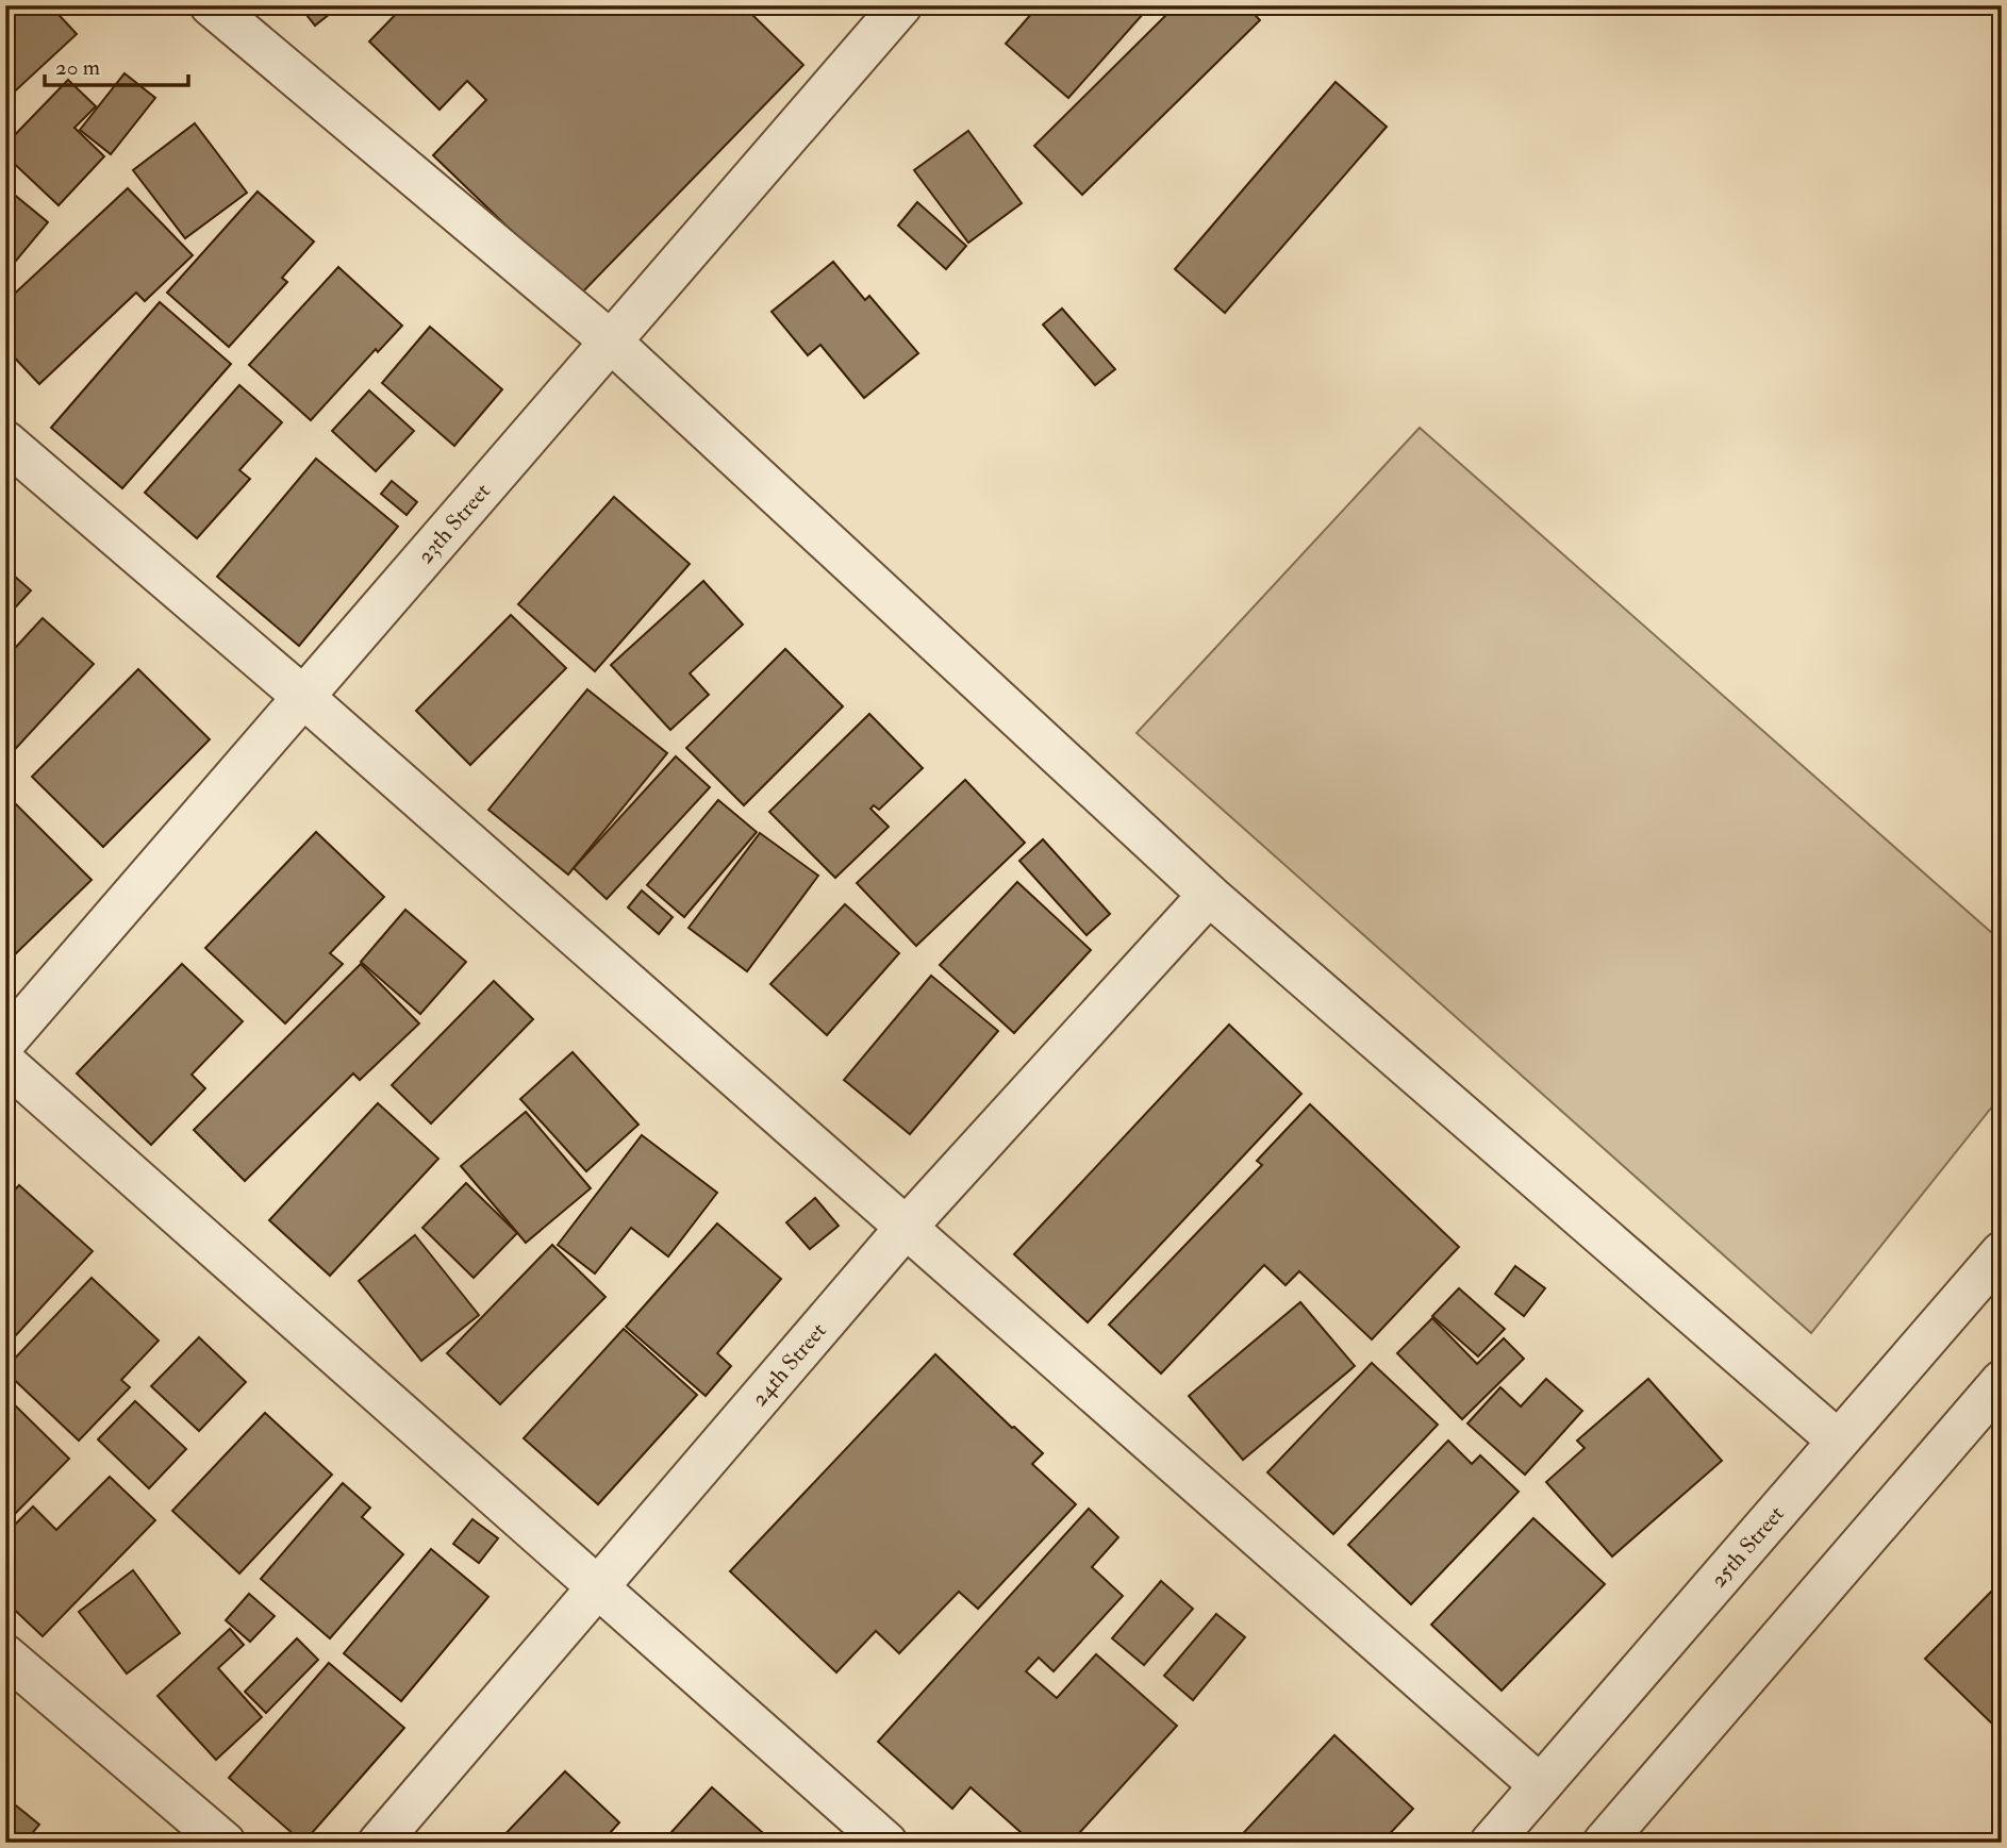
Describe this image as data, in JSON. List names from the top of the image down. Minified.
{"streets":{"street":["23th Street","24th Street","25th Street"]},"scale_bar":"20 m"}
